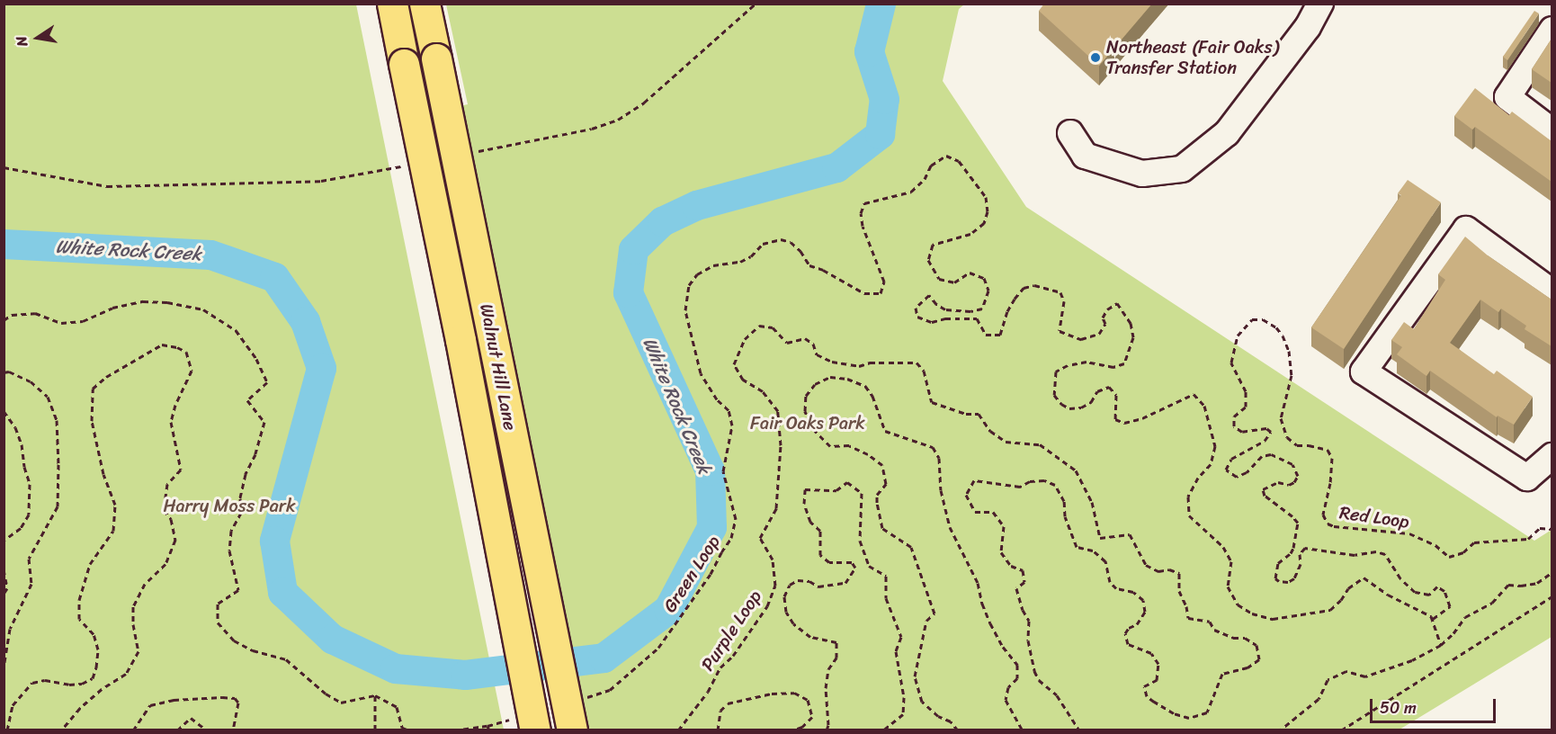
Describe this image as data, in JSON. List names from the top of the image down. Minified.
{"streets":{"main road":["Walnut Hill Lane"],"path":["Red Loop","Green Loop","Purple Loop"]},"crossings":[["Walnut Hill Lane","Green Loop"],["Red Loop","Green Loop"]],"water":["White Rock Creek"],"parks":["Fair Oaks Park","Harry Moss Park"],"places":["Northeast (Fair Oaks) Transfer Station"],"scale_bar":"50 m","north":"left"}
